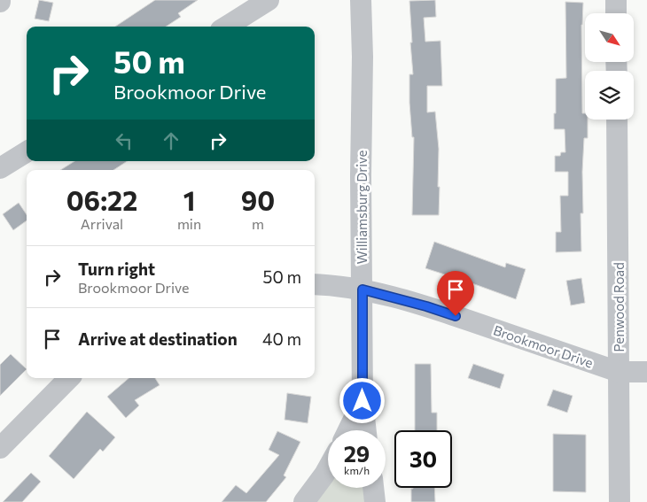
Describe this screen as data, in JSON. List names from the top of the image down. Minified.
{"streets":{"street":["Williamsburg Drive","Penwood Road","Brookmoor Drive"]},"crossings":[["Williamsburg Drive","Brookmoor Drive"],["Penwood Road","Brookmoor Drive"]],"north":"bottom right","page":{"turn":["50 m","Brookmoor Drive"],"eta":["06:22","Arrival","1","min","90","m"],"list":[{"name":"Turn right","note":"Brookmoor Drive","value":"50 m"},{"name":"Arrive at destination","value":"40 m"}],"speed":"29 km/h","limit":"30"}}
